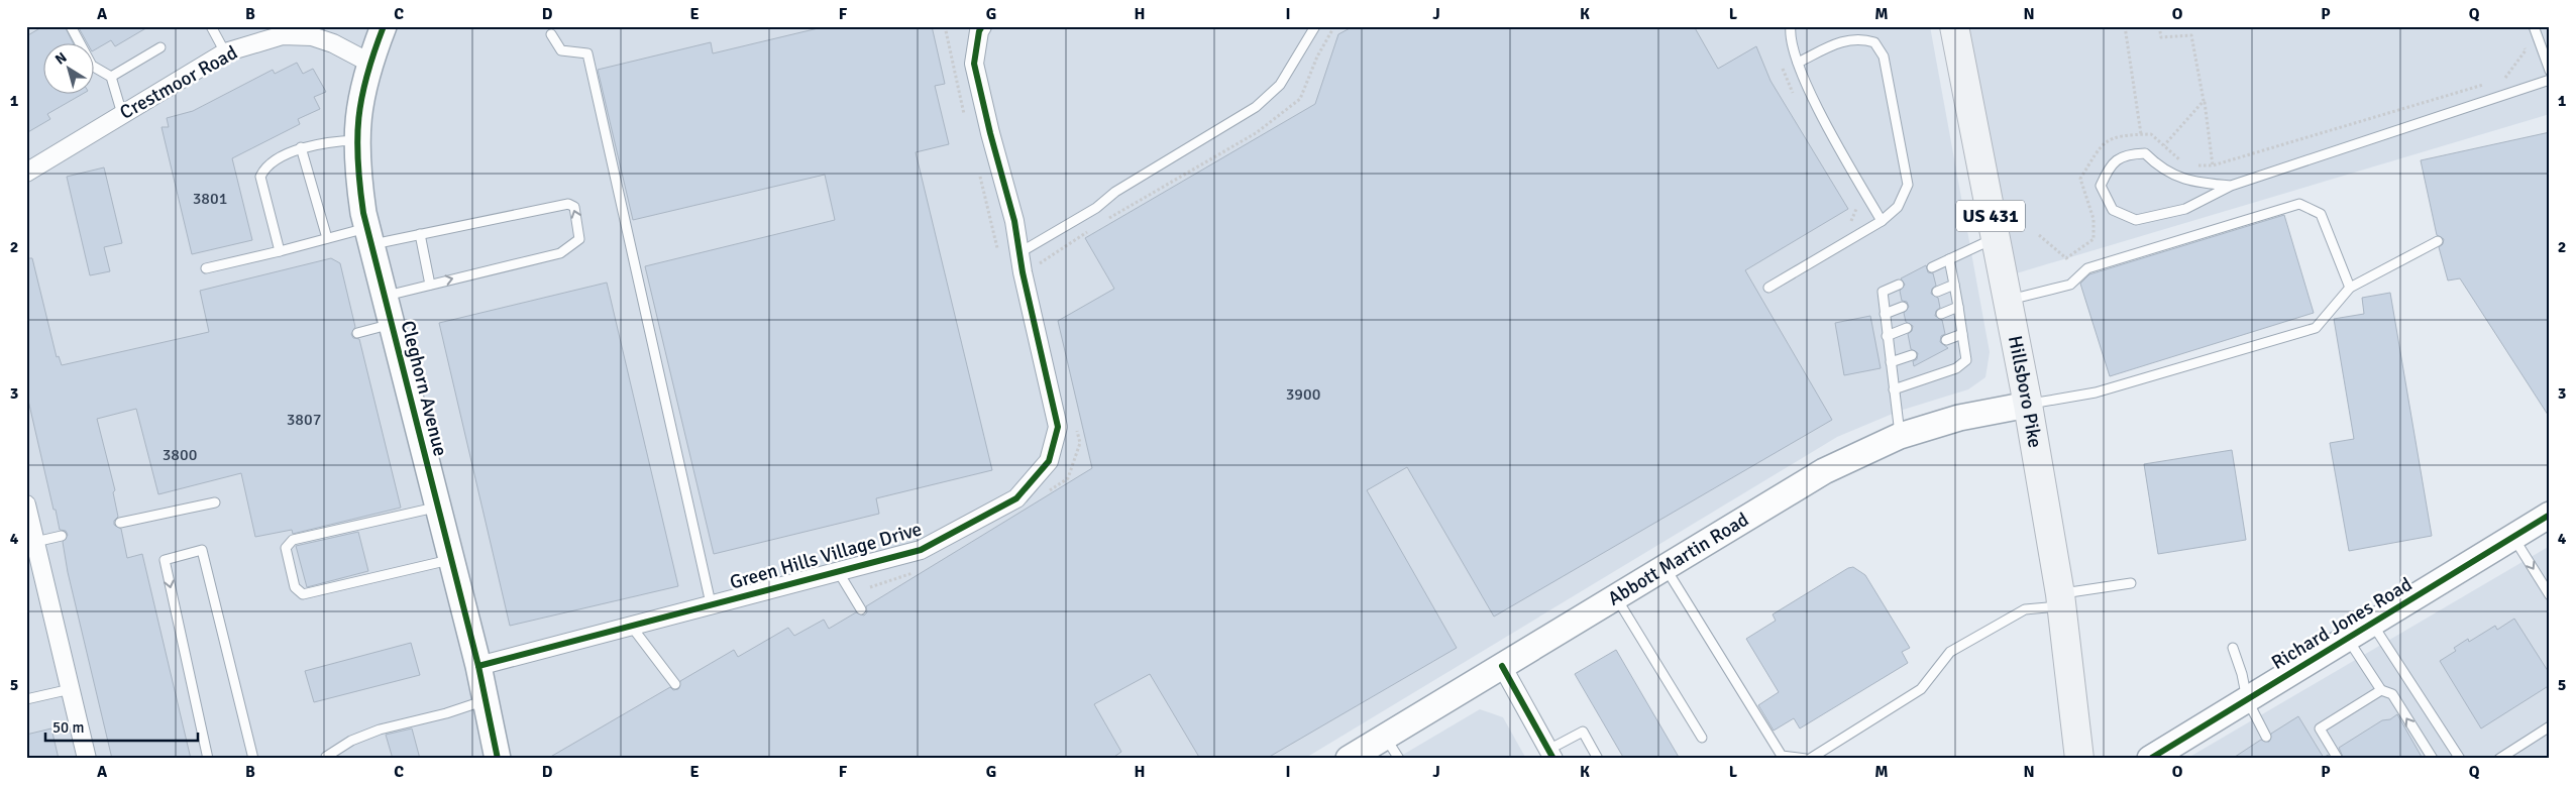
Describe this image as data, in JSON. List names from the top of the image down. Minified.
{"streets":{"main road":["US 431","Hillsboro Pike"],"street":["Crestmoor Road","Cleghorn Avenue","Green Hills Village Drive","Abbott Martin Road","Richard Jones Road"]},"crossings":[["Crestmoor Road","Cleghorn Avenue"],["Cleghorn Avenue","Green Hills Village Drive"],["Hillsboro Pike","Abbott Martin Road"]],"house_numbers":["3801","3900","3807","3800"],"scale_bar":"50 m","north":"top left","grid":{"columns":["A","B","C","D","E","F","G","H","I","J","K","L","M","N","O","P","Q"],"rows":["1","2","3","4","5"]}}
